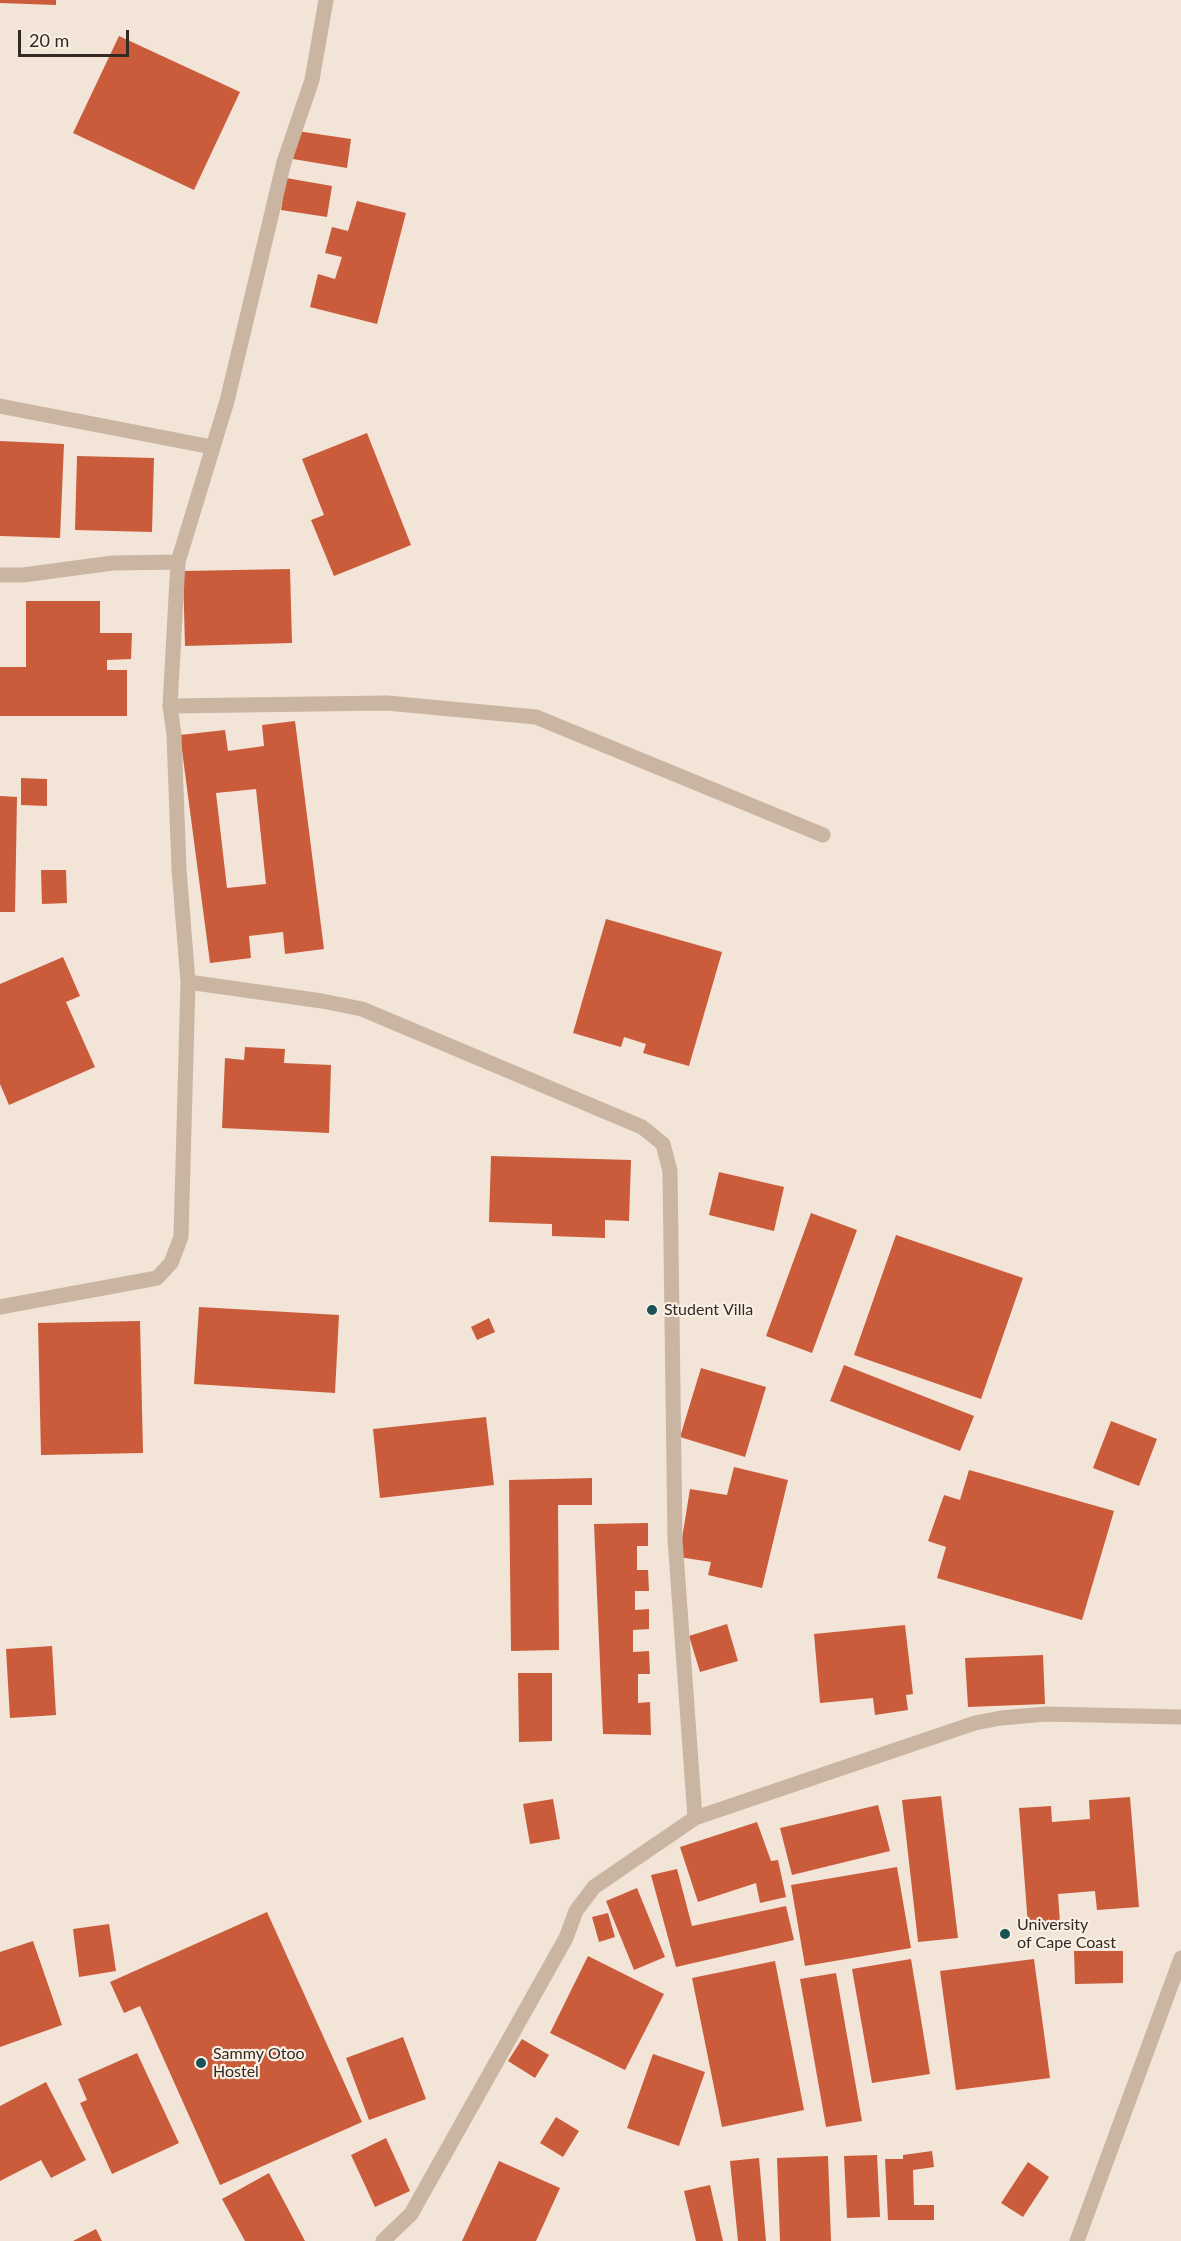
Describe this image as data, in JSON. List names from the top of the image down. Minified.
{"places":["Student Villa","University of Cape Coast","Sammy Otoo Hostel"],"scale_bar":"20 m"}
